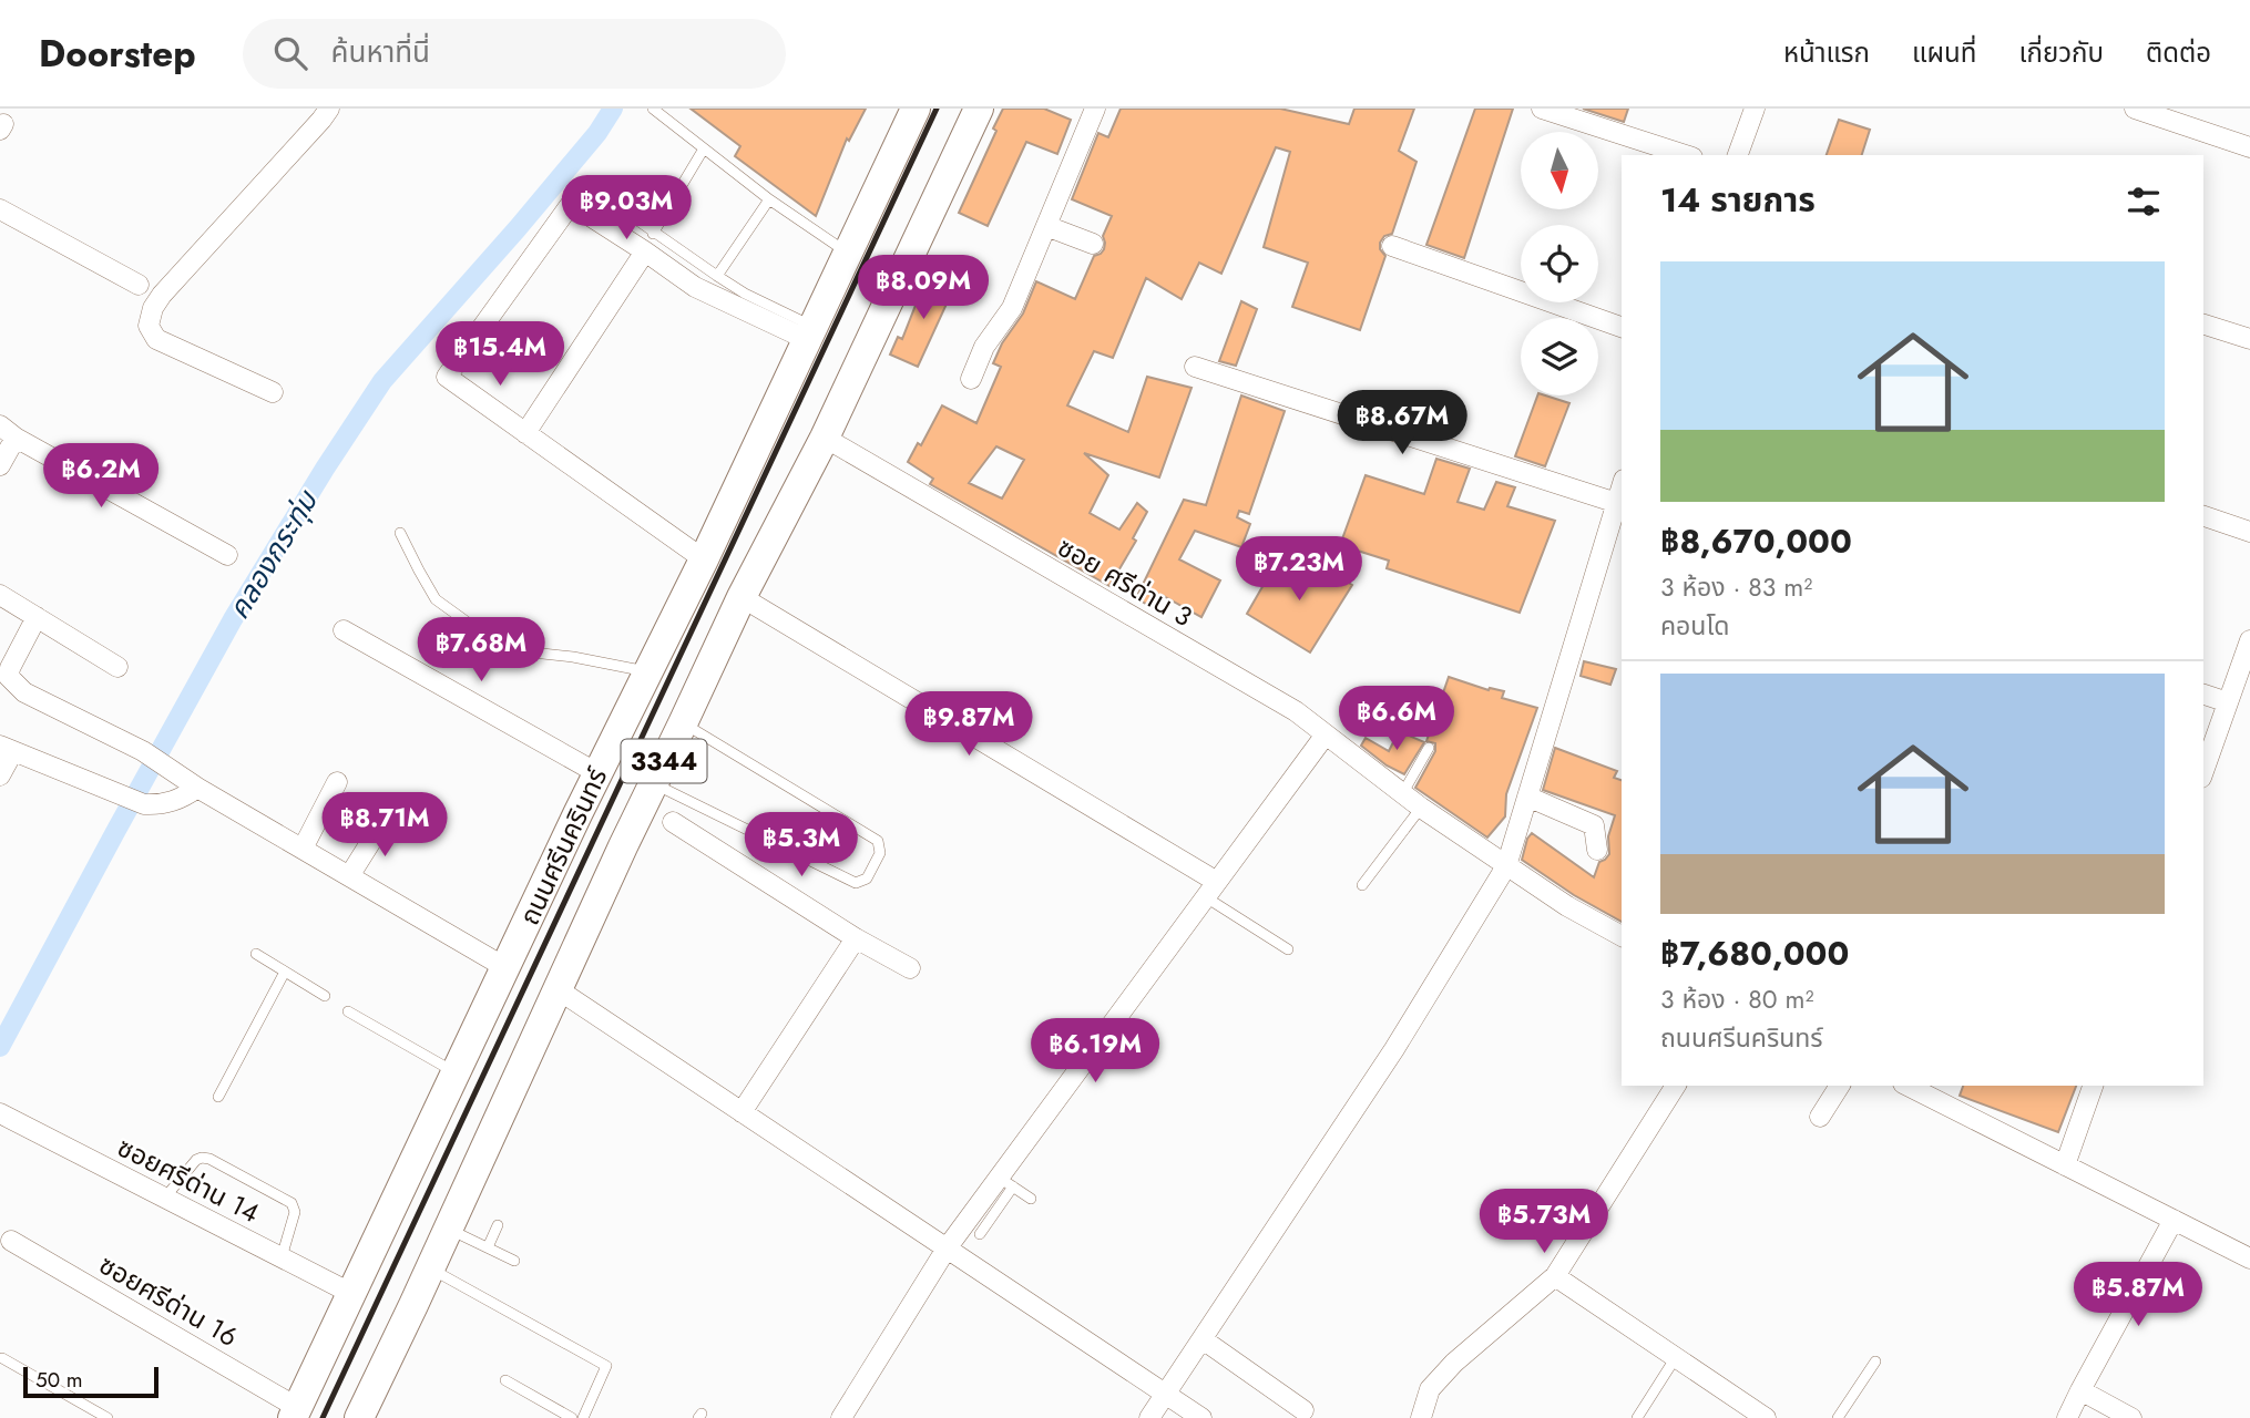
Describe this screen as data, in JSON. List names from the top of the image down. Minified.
{"streets":{"main road":["3344","ถนนศรีนครินทร์"],"street":["ซอย ศรีด่าน 3","ซอยศรีด่าน 14","ซอยศรีด่าน 16"]},"crossings":[["ซอย ศรีด่าน 3","ถนนศรีนครินทร์"],["ถนนศรีนครินทร์","ซอยศรีด่าน 14"],["ถนนศรีนครินทร์","ซอยศรีด่าน 16"]],"water":["คลองกระทุ่ม"],"scale_bar":"50 m","north":"bottom","page":{"header":"Doorstep","search":"ค้นหาที่นี่","nav":["หน้าแรก","แผนที่","เกี่ยวกับ","ติดต่อ"],"heading":"14 รายการ","price":["฿9.03M","฿8.09M","฿15.4M","฿8.67M","฿6.2M","฿7.23M","฿7.68M","฿6.6M","฿9.87M","฿8.71M","฿5.3M","฿6.19M","฿5.73M","฿5.87M"],"list":[{"name":"฿8,670,000","note":"3 ห้อง · 83 m² · คอนโด"},{"name":"฿7,680,000","note":"3 ห้อง · 80 m² · ถนนศรีนครินทร์"}],"scale":"50 m"}}
